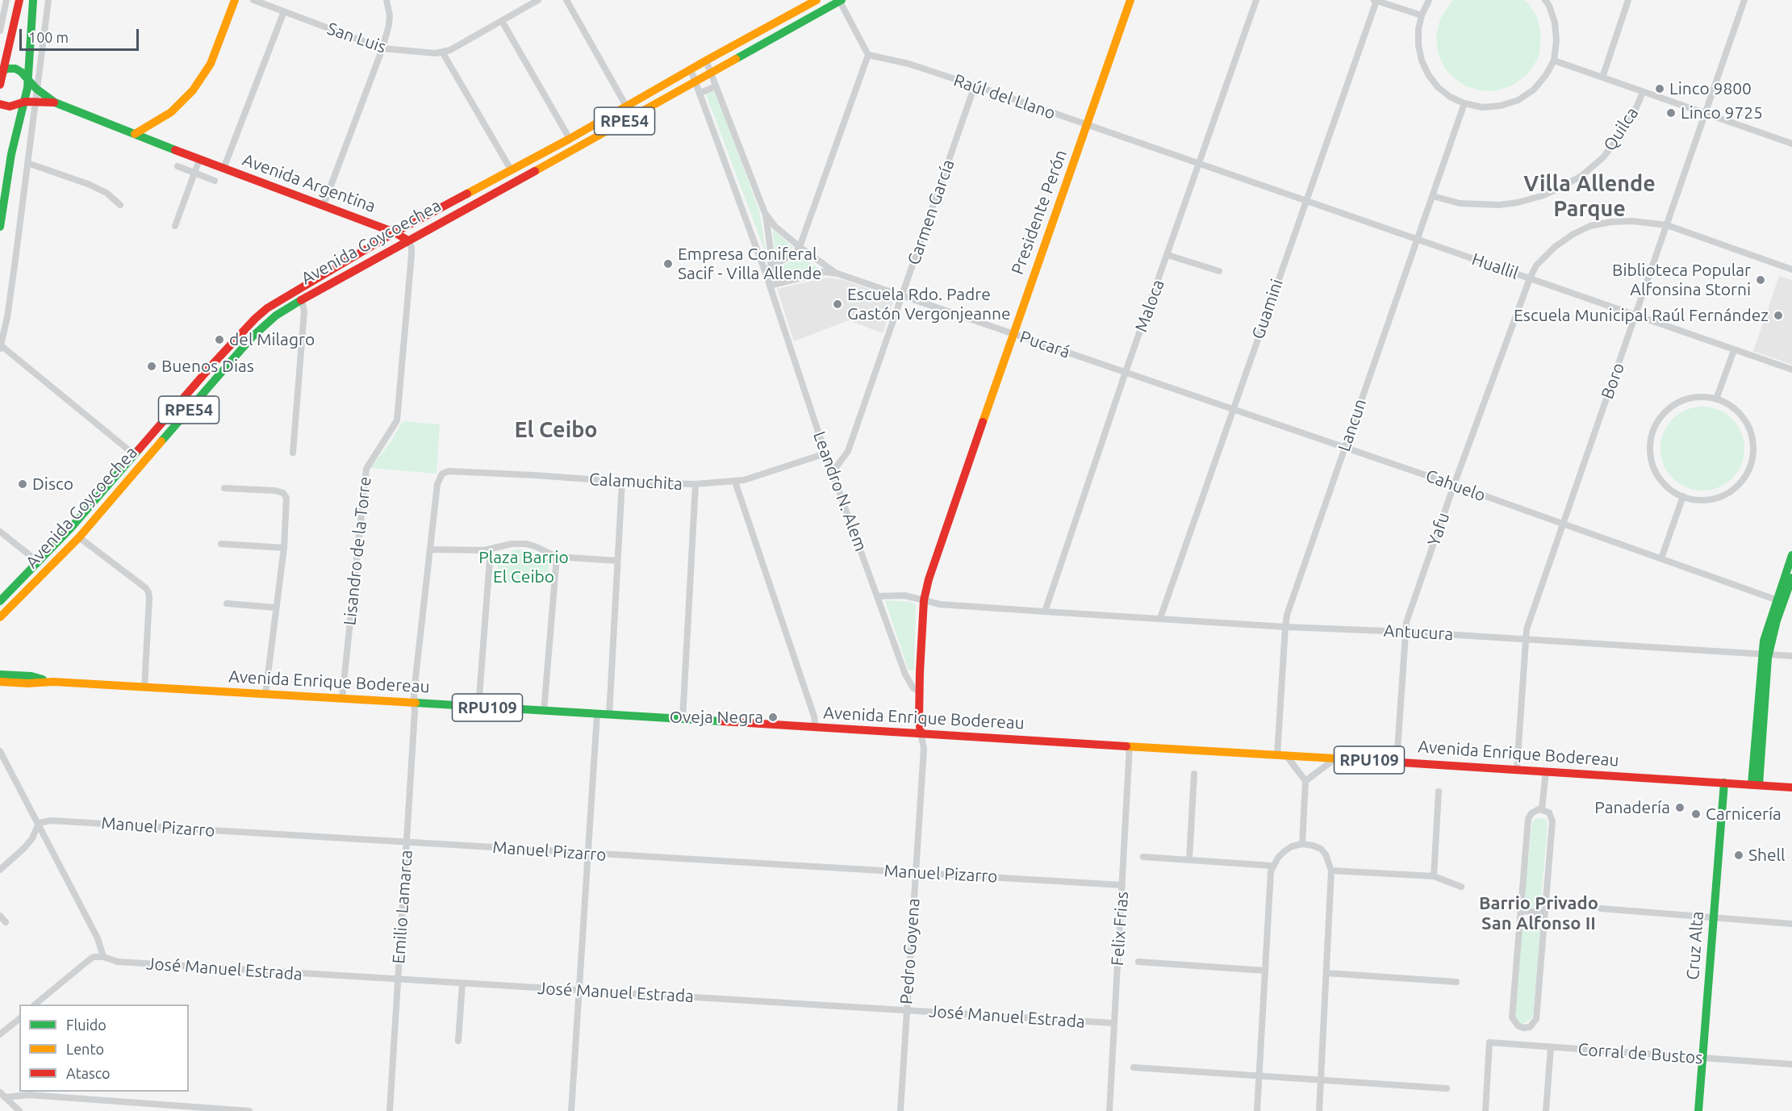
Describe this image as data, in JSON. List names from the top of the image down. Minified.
{"streets":{"main road":["RPE54","Avenida Argentina","Presidente Perón","Avenida Goycoechea","Avenida Enrique Bodereau","RPU109","Cruz Alta"],"street":["San Luis","Raúl del Llano","Quilca","Carmen García","Huallil","Maloca","Guamini","Pucará","Boro","Lancun","Calamuchita","Cahuelo","Leandro N. Alem","Yafu","Lisandro de la Torre","Antucura","Manuel Pizarro","Emilio Lamarca","Felix Frias","Pedro Goyena","José Manuel Estrada","Corral de Bustos"]},"crossings":[["Raúl del Llano","Carmen García"],["Raúl del Llano","Presidente Perón"],["Raúl del Llano","Huallil"],["Raúl del Llano","Maloca"],["Quilca","Lancun"],["Avenida Argentina","Avenida Goycoechea"],["Avenida Argentina","Lisandro de la Torre"],["Carmen García","Pucará"],["Carmen García","Leandro N. Alem"],["Presidente Perón","Pucará"],["Presidente Perón","Leandro N. Alem"],["Presidente Perón","Antucura"],["Presidente Perón","Avenida Enrique Bodereau"],["Presidente Perón","Pedro Goyena"],["Avenida Goycoechea","Leandro N. Alem"],["Avenida Goycoechea","Lisandro de la Torre"],["Huallil","Maloca"],["Huallil","Guamini"],["Huallil","Boro"],["Huallil","Lancun"],["Huallil","Yafu"],["Maloca","Pucará"],["Maloca","Cahuelo"],["Maloca","Antucura"],["Guamini","Cahuelo"],["Guamini","Antucura"],["Pucará","Cahuelo"],["Pucará","Leandro N. Alem"],["Boro","Cahuelo"],["Boro","Yafu"],["Boro","Antucura"],["Boro","Avenida Enrique Bodereau"],["Lancun","Cahuelo"],["Lancun","Antucura"],["Lancun","Avenida Enrique Bodereau"],["Calamuchita","Leandro N. Alem"],["Calamuchita","Emilio Lamarca"],["Cahuelo","Yafu"],["Leandro N. Alem","Antucura"],["Yafu","Antucura"],["Yafu","Avenida Enrique Bodereau"],["Lisandro de la Torre","Avenida Enrique Bodereau"],["Avenida Enrique Bodereau","Emilio Lamarca"],["Avenida Enrique Bodereau","Felix Frias"],["Avenida Enrique Bodereau","Cruz Alta"],["Avenida Enrique Bodereau","Pedro Goyena"],["Manuel Pizarro","Emilio Lamarca"],["Manuel Pizarro","Felix Frias"],["Manuel Pizarro","Pedro Goyena"],["Emilio Lamarca","José Manuel Estrada"],["Felix Frias","José Manuel Estrada"],["Cruz Alta","Corral de Bustos"],["Pedro Goyena","José Manuel Estrada"]],"districts":["Villa Allende Parque","El Ceibo","Barrio Privado San Alfonso II"],"parks":["Plaza Barrio El Ceibo"],"places":["Linco 9800","Linco 9725","Empresa Coniferal Sacif - Villa Allende","Biblioteca Popular Alfonsina Storni","Escuela Rdo. Padre Gastón Vergonjeanne","Escuela Municipal Raúl Fernández","del Milagro","Buenos Dias","Disco","Oveja Negra","Panadería","Carnicería","Shell"],"legend":["Fluido","Lento","Atasco"],"scale_bar":"100 m"}
